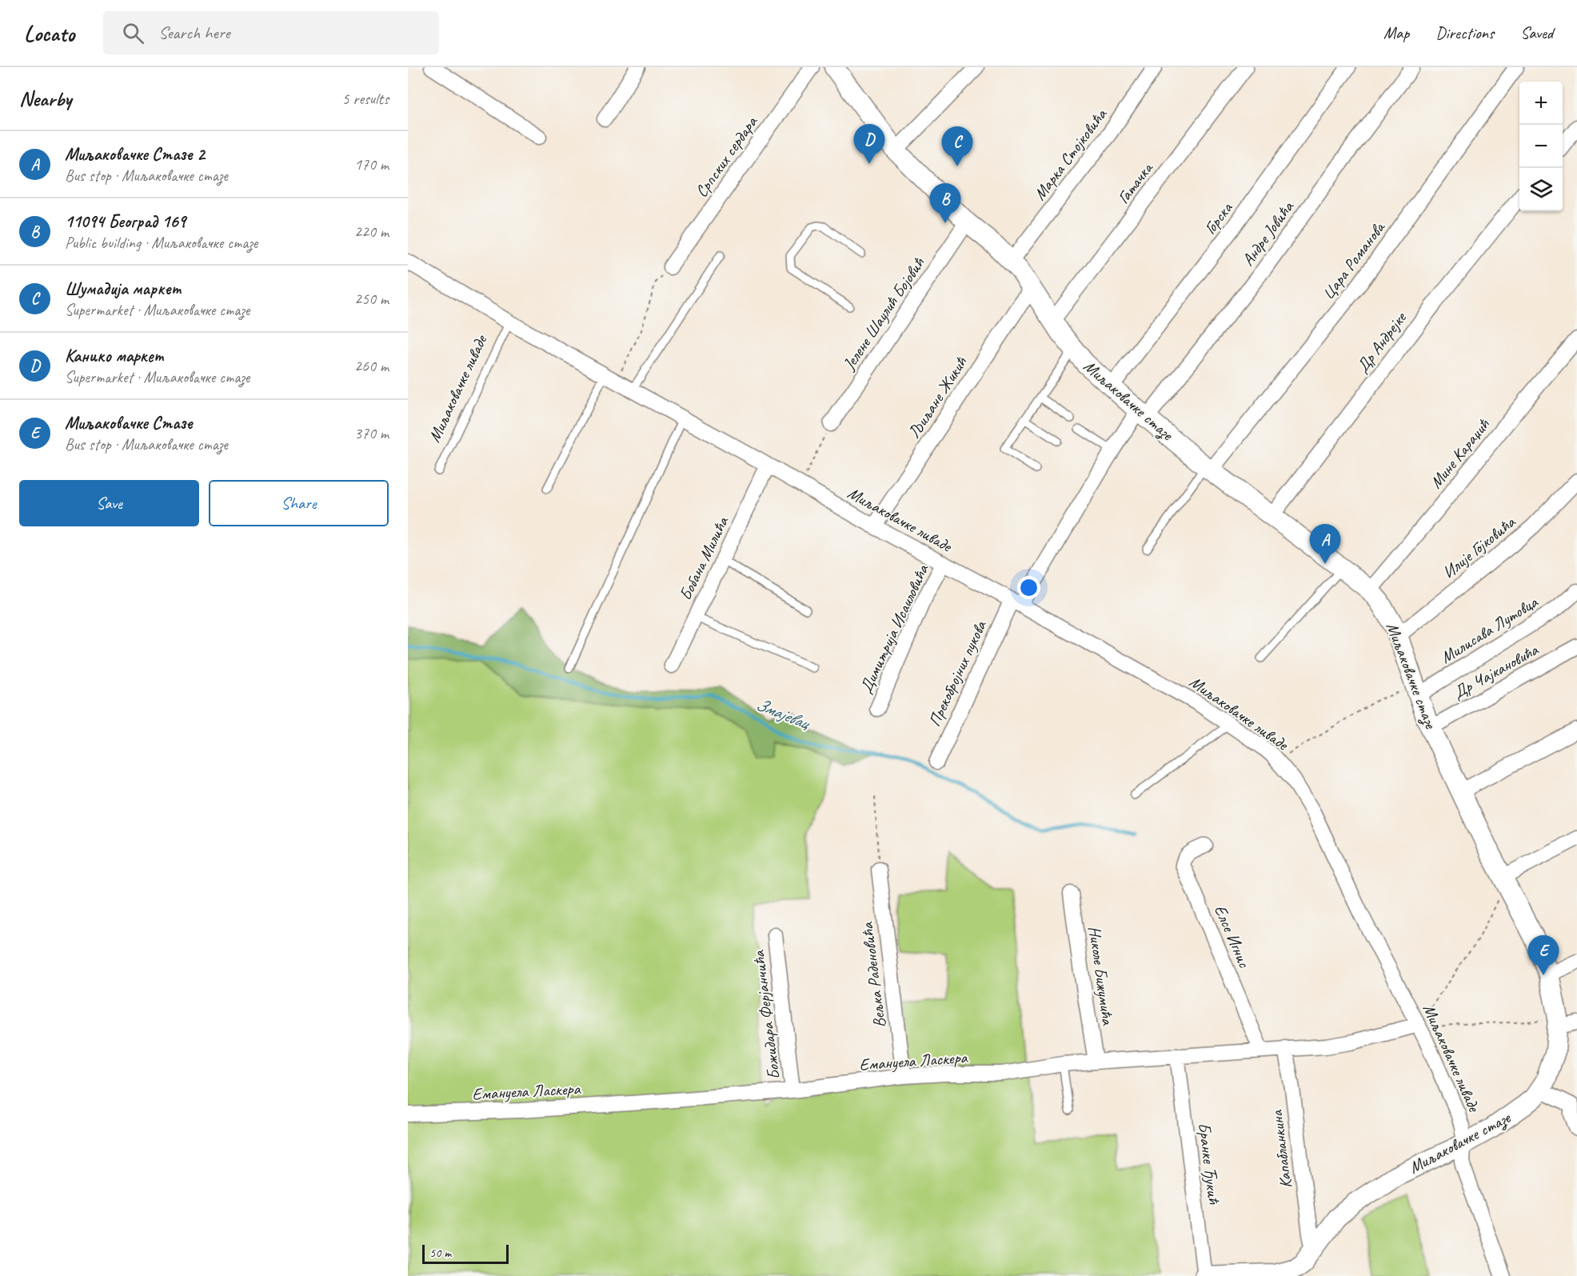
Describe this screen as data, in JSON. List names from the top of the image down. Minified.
{"streets":{"street":["Марка Стојковића","Српских сердара","Гатачка","Горска","Андре Јовића","Цара Романова","Јелене Шаулић Бојовић","Др Андрејке","Миљаковачке ливаде","Љиљане Жикић","Миљаковачке стазе","Мине Караџић","Илије Гојковића","Бобана Милића","Димитрија Исаиловића","Милисава Лутовца","Др Чајкановића","Прекобројних пукова","Елсе Игнис","Вељка Раденовића","Николе Бижумића","Божидара Ферјанчића","Емануела Ласкера","Капабланкина","Бранке Ђукић"]},"crossings":[["Марка Стојковића","Миљаковачке стазе"],["Гатачка","Миљаковачке стазе"],["Горска","Миљаковачке стазе"],["Андре Јовића","Миљаковачке стазе"],["Андре Јовића","Прекобројних пукова"],["Цара Романова","Миљаковачке стазе"],["Јелене Шаулић Бојовић","Миљаковачке стазе"],["Др Андрејке","Миљаковачке стазе"],["Миљаковачке ливаде","Љиљане Жикић"],["Миљаковачке ливаде","Миљаковачке стазе"],["Миљаковачке ливаде","Бобана Милића"],["Миљаковачке ливаде","Димитрија Исаиловића"],["Миљаковачке ливаде","Прекобројних пукова"],["Миљаковачке ливаде","Емануела Ласкера"],["Љиљане Жикић","Миљаковачке стазе"],["Миљаковачке стазе","Мине Караџић"],["Миљаковачке стазе","Илије Гојковића"],["Миљаковачке стазе","Милисава Лутовца"],["Миљаковачке стазе","Др Чајкановића"],["Миљаковачке стазе","Капабланкина"],["Миљаковачке стазе","Бранке Ђукић"],["Елсе Игнис","Емануела Ласкера"],["Вељка Раденовића","Емануела Ласкера"],["Николе Бижумића","Емануела Ласкера"],["Божидара Ферјанчића","Емануела Ласкера"],["Емануела Ласкера","Капабланкина"],["Емануела Ласкера","Бранке Ђукић"]],"water":["Змајевац"],"scale_bar":"50 m","page":{"header":"Locato","search":"Search here","nav":["Map","Directions","Saved"],"heading":["Nearby","5 results"],"map_buttons":["+","−"],"pins":["D","C","B","A","E"],"list":[{"mark":"A","name":"Миљаковачке Стазе 2","note":"Bus stop · Миљаковачке стазе","value":"170 m"},{"mark":"B","name":"11094 Београд 169","note":"Public building · Миљаковачке стазе","value":"220 m"},{"mark":"C","name":"Шумадија маркет","note":"Supermarket · Миљаковачке стазе","value":"250 m"},{"mark":"D","name":"Канико маркет","note":"Supermarket · Миљаковачке стазе","value":"260 m"},{"mark":"E","name":"Миљаковачке Стазе","note":"Bus stop · Миљаковачке стазе","value":"370 m"}],"buttons":["Save","Share"],"scale":"50 m"}}
